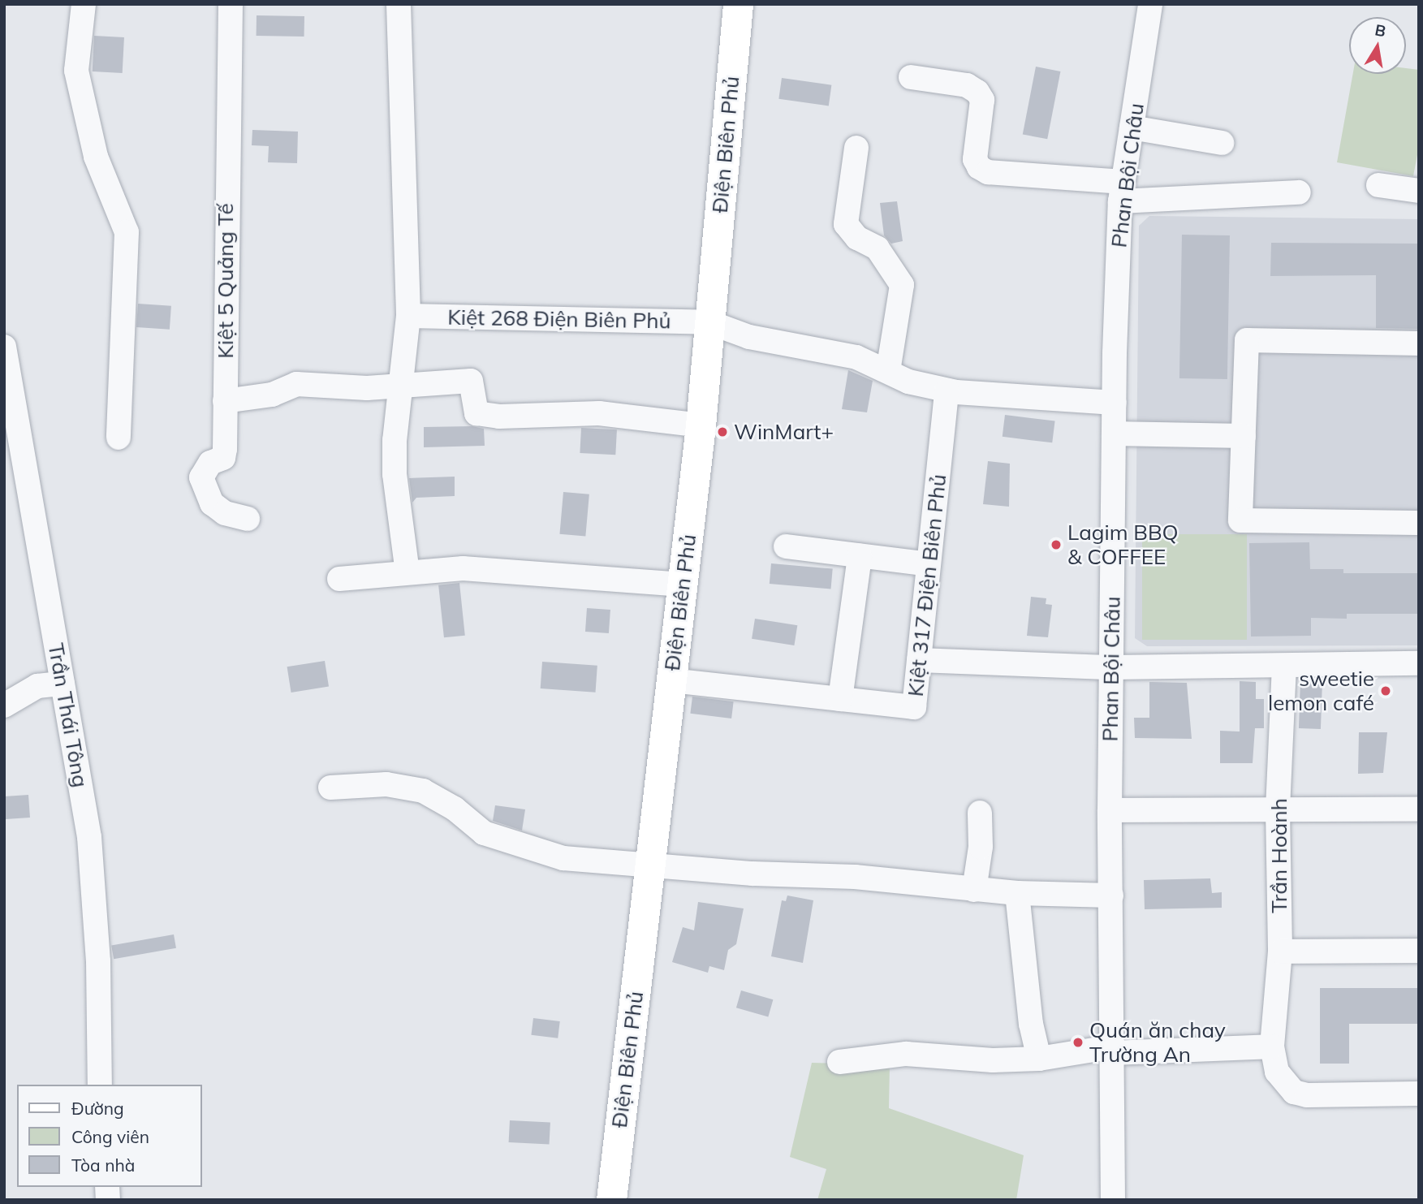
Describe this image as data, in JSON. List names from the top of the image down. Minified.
{"streets":{"main road":["Điện Biên Phủ"],"street":["Phan Bội Châu","Kiệt 5 Quảng Tế","Kiệt 268 Điện Biên Phủ","Kiệt 317 Điện Biên Phủ","Trần Thái Tông","Trần Hoành"]},"crossings":[["Điện Biên Phủ","Kiệt 268 Điện Biên Phủ"],["Điện Biên Phủ","Kiệt 317 Điện Biên Phủ"],["Phan Bội Châu","Kiệt 268 Điện Biên Phủ"],["Kiệt 268 Điện Biên Phủ","Kiệt 317 Điện Biên Phủ"]],"places":["WinMart+","Lagim BBQ & COFFEE","sweetie lemon café","Quán ăn chay Trường An"],"legend":["Đường","Công viên","Tòa nhà"],"north":"top"}
